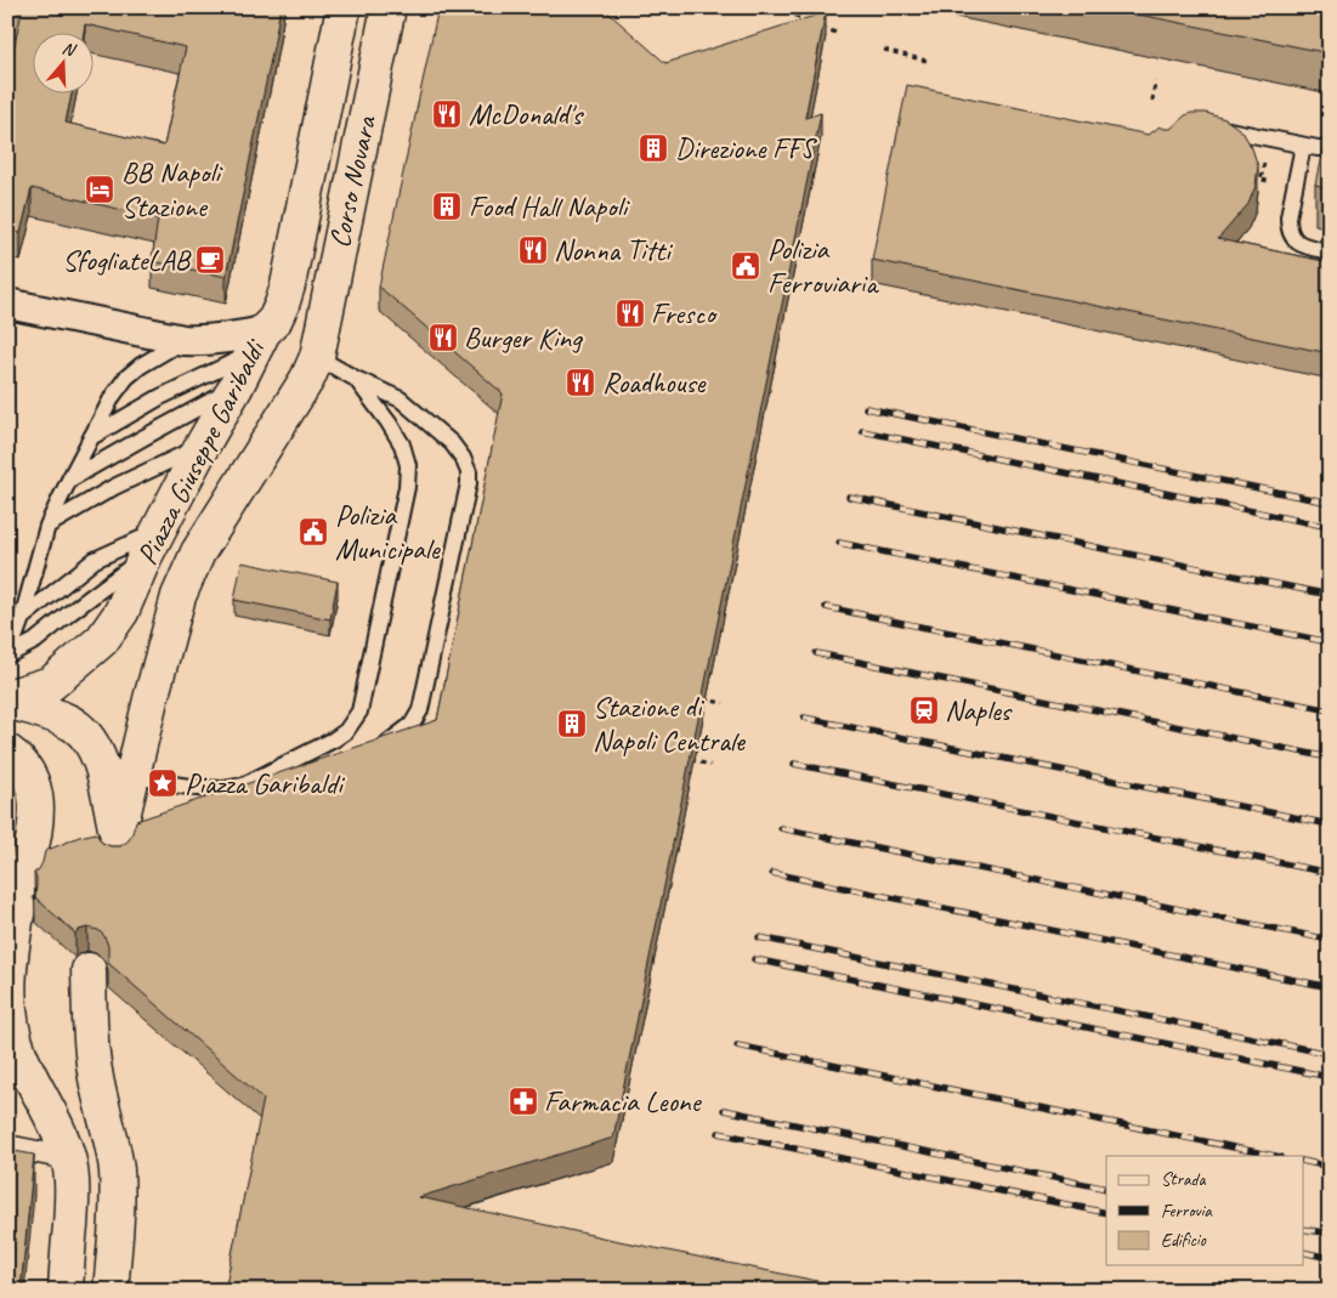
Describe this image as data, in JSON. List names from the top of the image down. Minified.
{"streets":{"main road":["Corso Novara","Piazza Giuseppe Garibaldi"]},"crossings":[["Corso Novara","Piazza Giuseppe Garibaldi"]],"places":{"restaurant":["McDonald's","Nonna Titti","Fresco","Burger King","Roadhouse"],"building":["Direzione FFS","Food Hall Napoli","Stazione di Napoli Centrale"],"hotel":["BB Napoli Stazione"],"cafe":["SfogliateLAB"],"public building":["Polizia Ferroviaria","Polizia Municipale"],"station":["Naples"],"place":["Piazza Garibaldi"],"pharmacy":["Farmacia Leone"]},"legend":["Strada","Ferrovia","Edificio"],"north":"top"}
